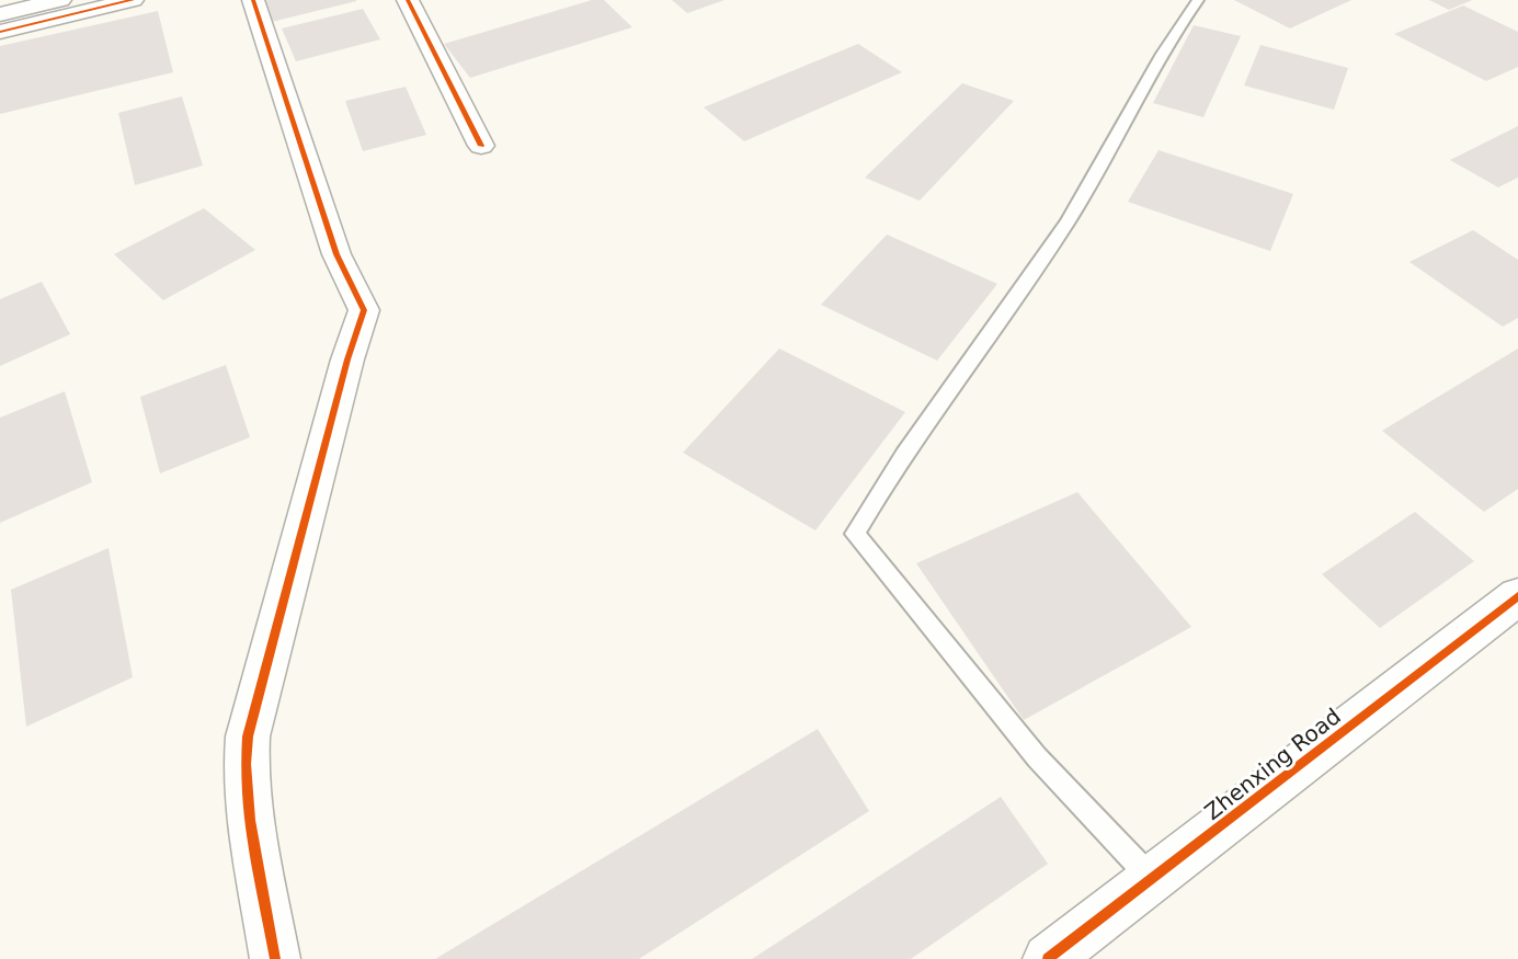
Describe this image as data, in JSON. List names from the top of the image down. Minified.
{"streets":{"street":["Zhenxing Road"]}}
